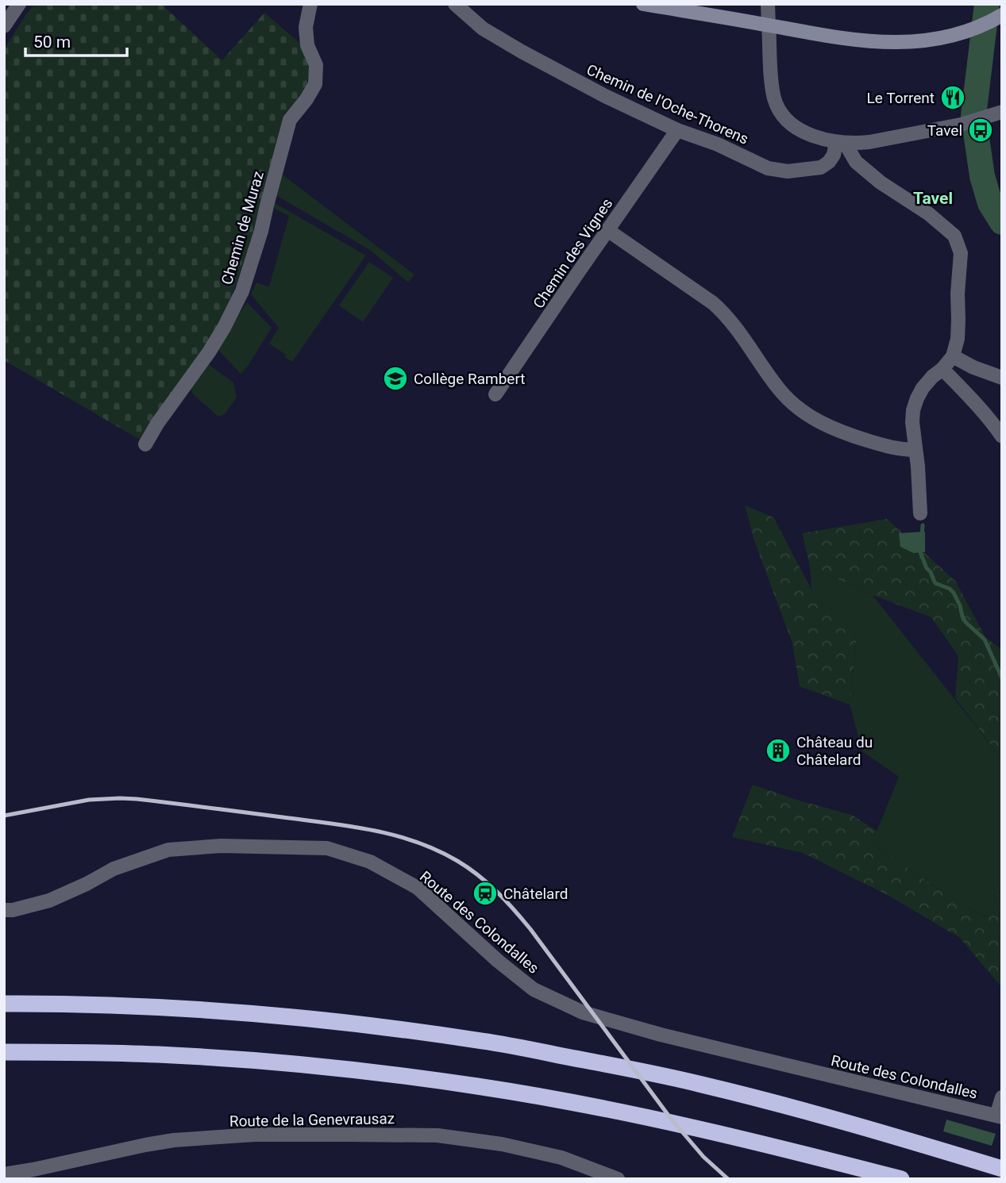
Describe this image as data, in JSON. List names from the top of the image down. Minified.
{"streets":{"street":["Chemin de l'Oche-Thorens","Chemin de Muraz","Chemin des Vignes","Route des Colondalles","Route de la Genevrausaz"]},"crossings":[["Chemin de l'Oche-Thorens","Chemin des Vignes"]],"districts":["Tavel"],"places":{"restaurant":["Le Torrent"],"bus stop":["Tavel"],"school or university":["Collège Rambert"],"building":["Château du Châtelard"],"station":["Châtelard"]},"scale_bar":"50 m"}
